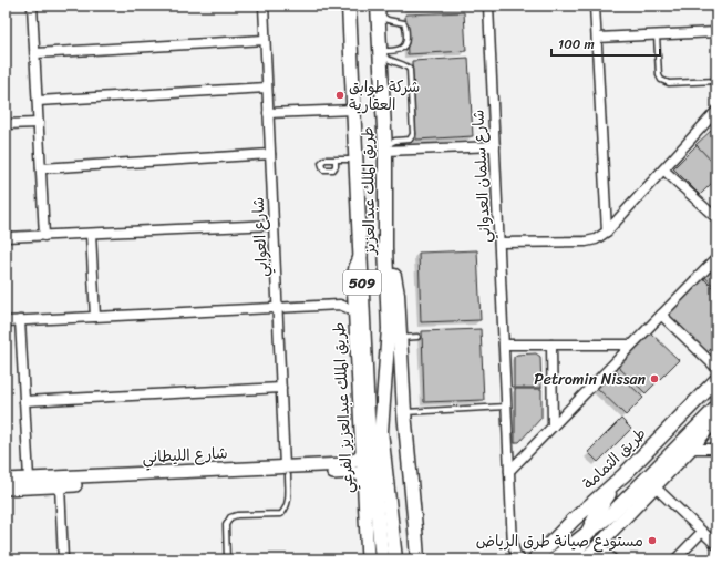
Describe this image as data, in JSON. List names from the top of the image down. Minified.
{"streets":{"main road":["طريق الملك عبدالعزيز","509","طريق الثمامة"],"street":["شارع سلمان العدواني","شارع العوابي","طريق الملك عبدالعزيز الفرعي","شارع الليطاني"]},"crossings":[["طريق الملك عبدالعزيز","طريق الملك عبدالعزيز الفرعي"],["شارع العوابي","شارع الليطاني"],["طريق الملك عبدالعزيز الفرعي","شارع الليطاني"]],"places":["شركة طوابق العقارية","Petromin Nissan","مستودع صيانة طرق الرياض"],"scale_bar":"100 m"}
